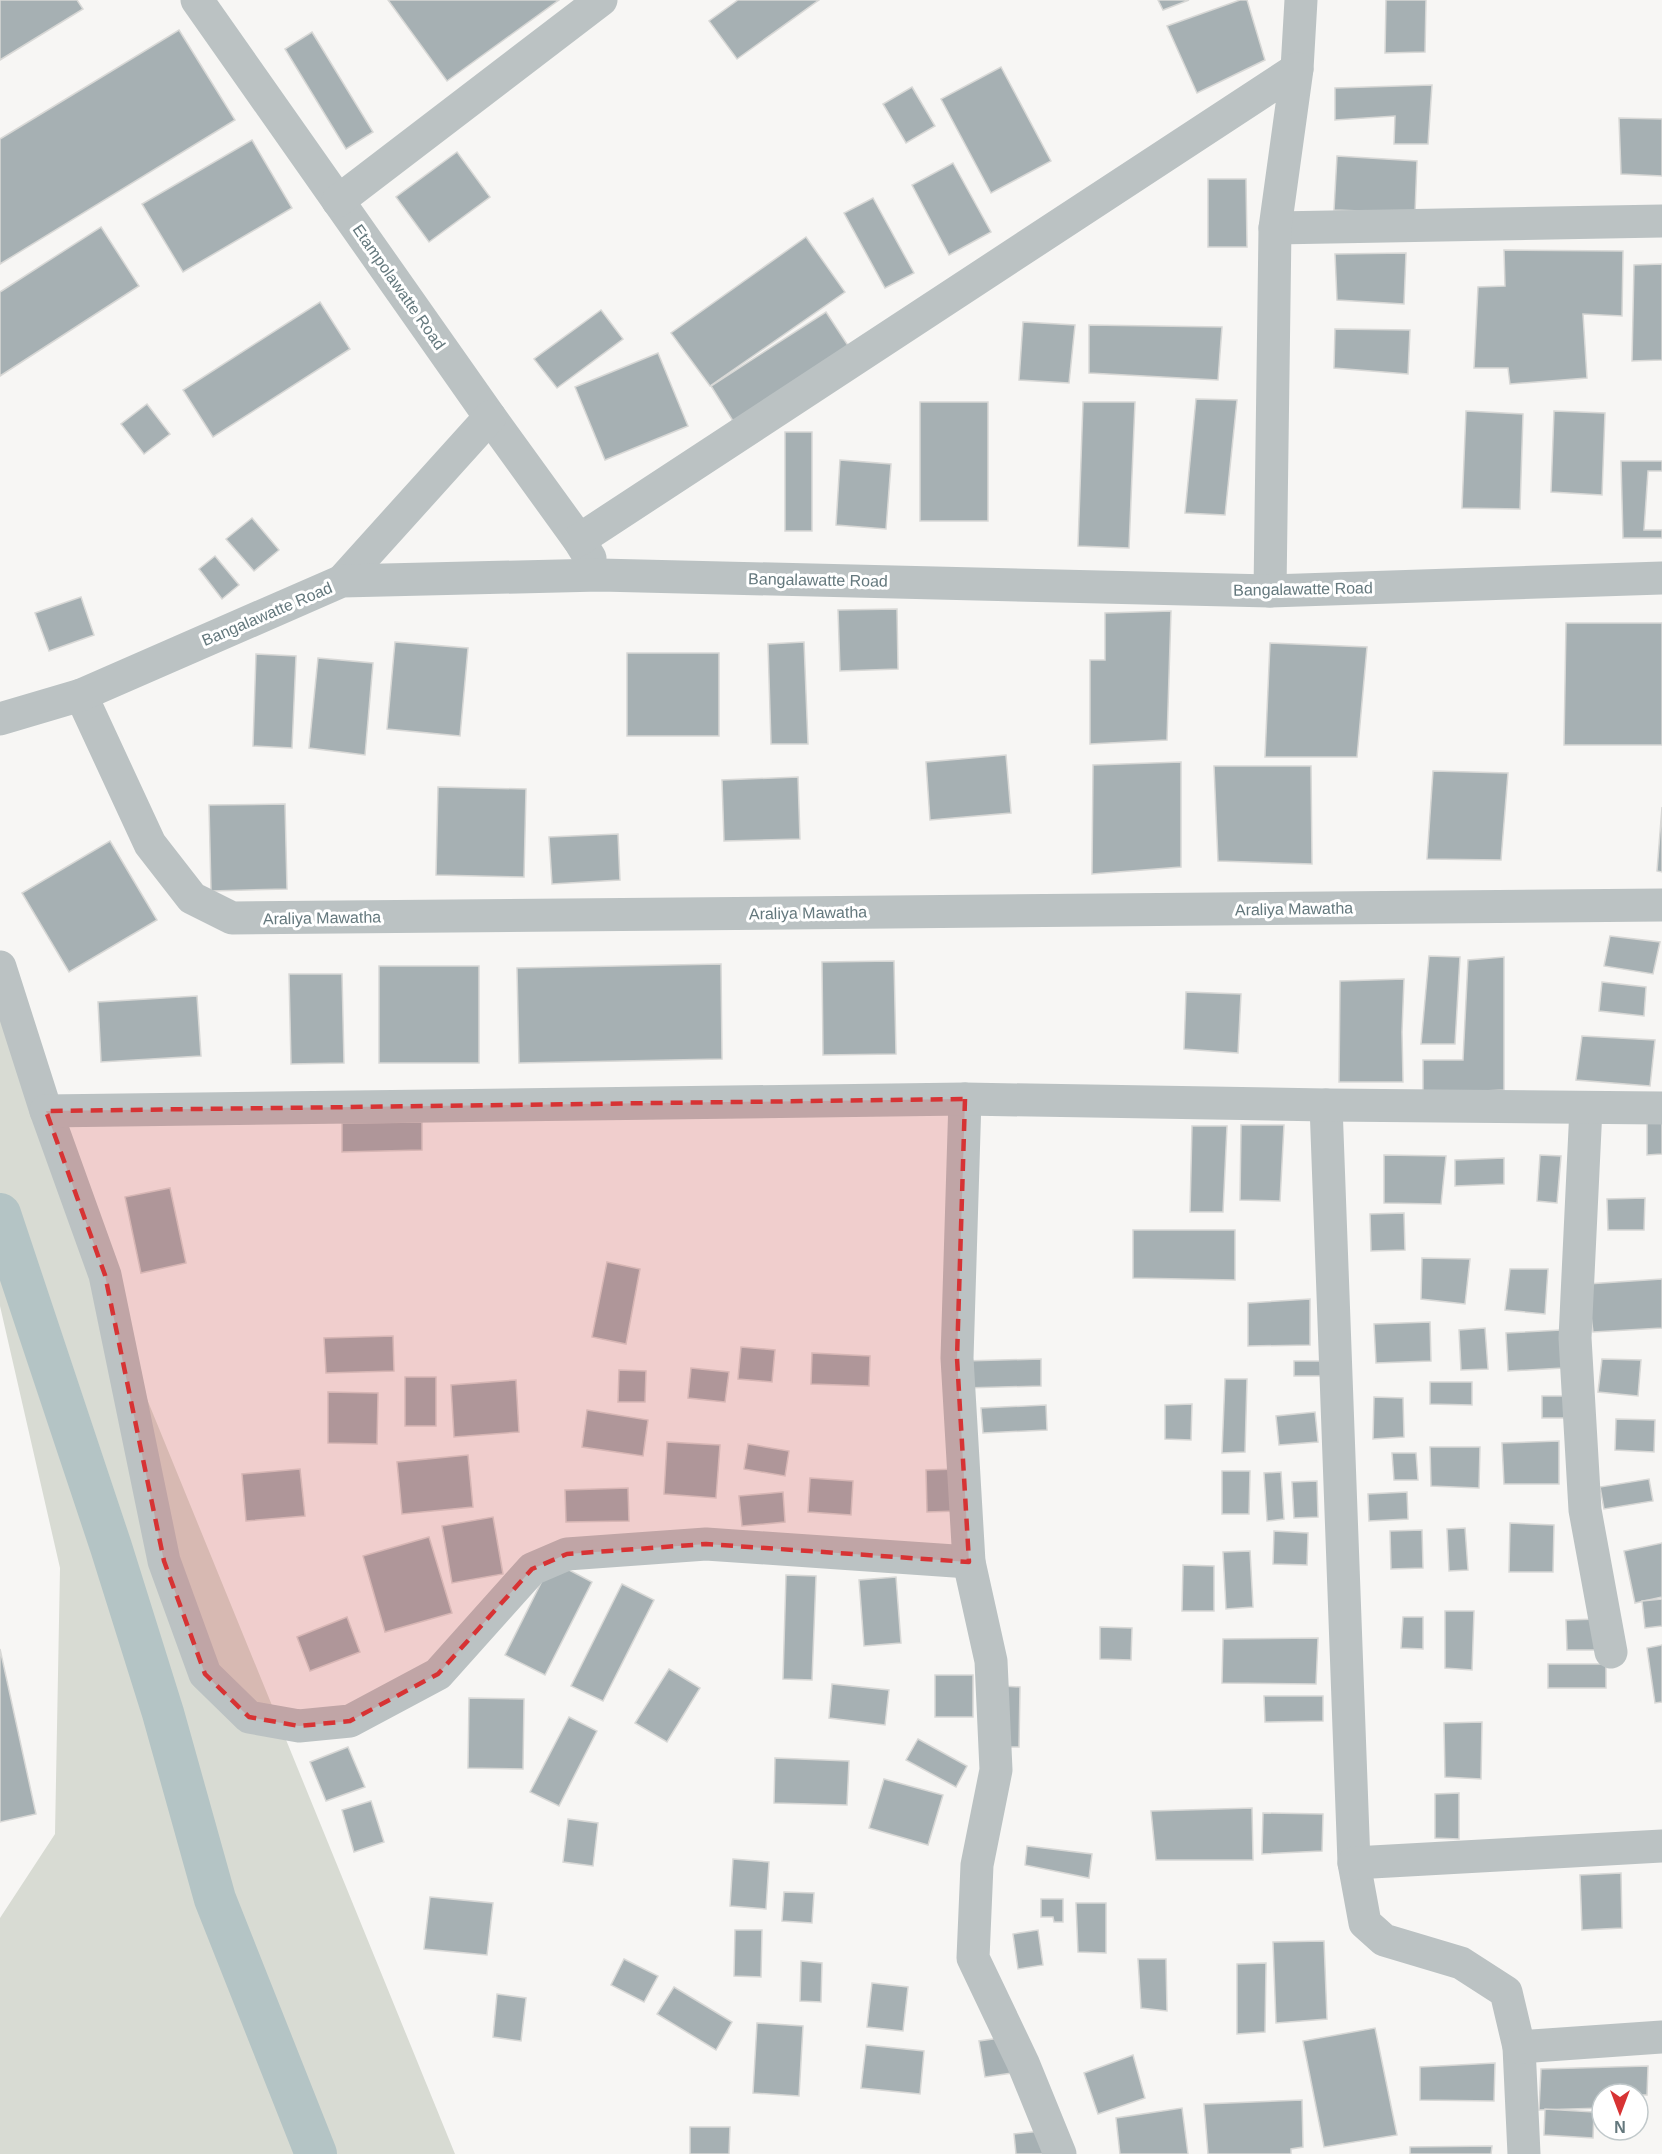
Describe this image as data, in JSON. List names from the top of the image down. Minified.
{"streets":{"street":["Etampolawatte Road","Bangalawatte Road","Araliya Mawatha"]},"crossings":[["Etampolawatte Road","Bangalawatte Road"],["Bangalawatte Road","Araliya Mawatha"]],"north":"bottom"}
